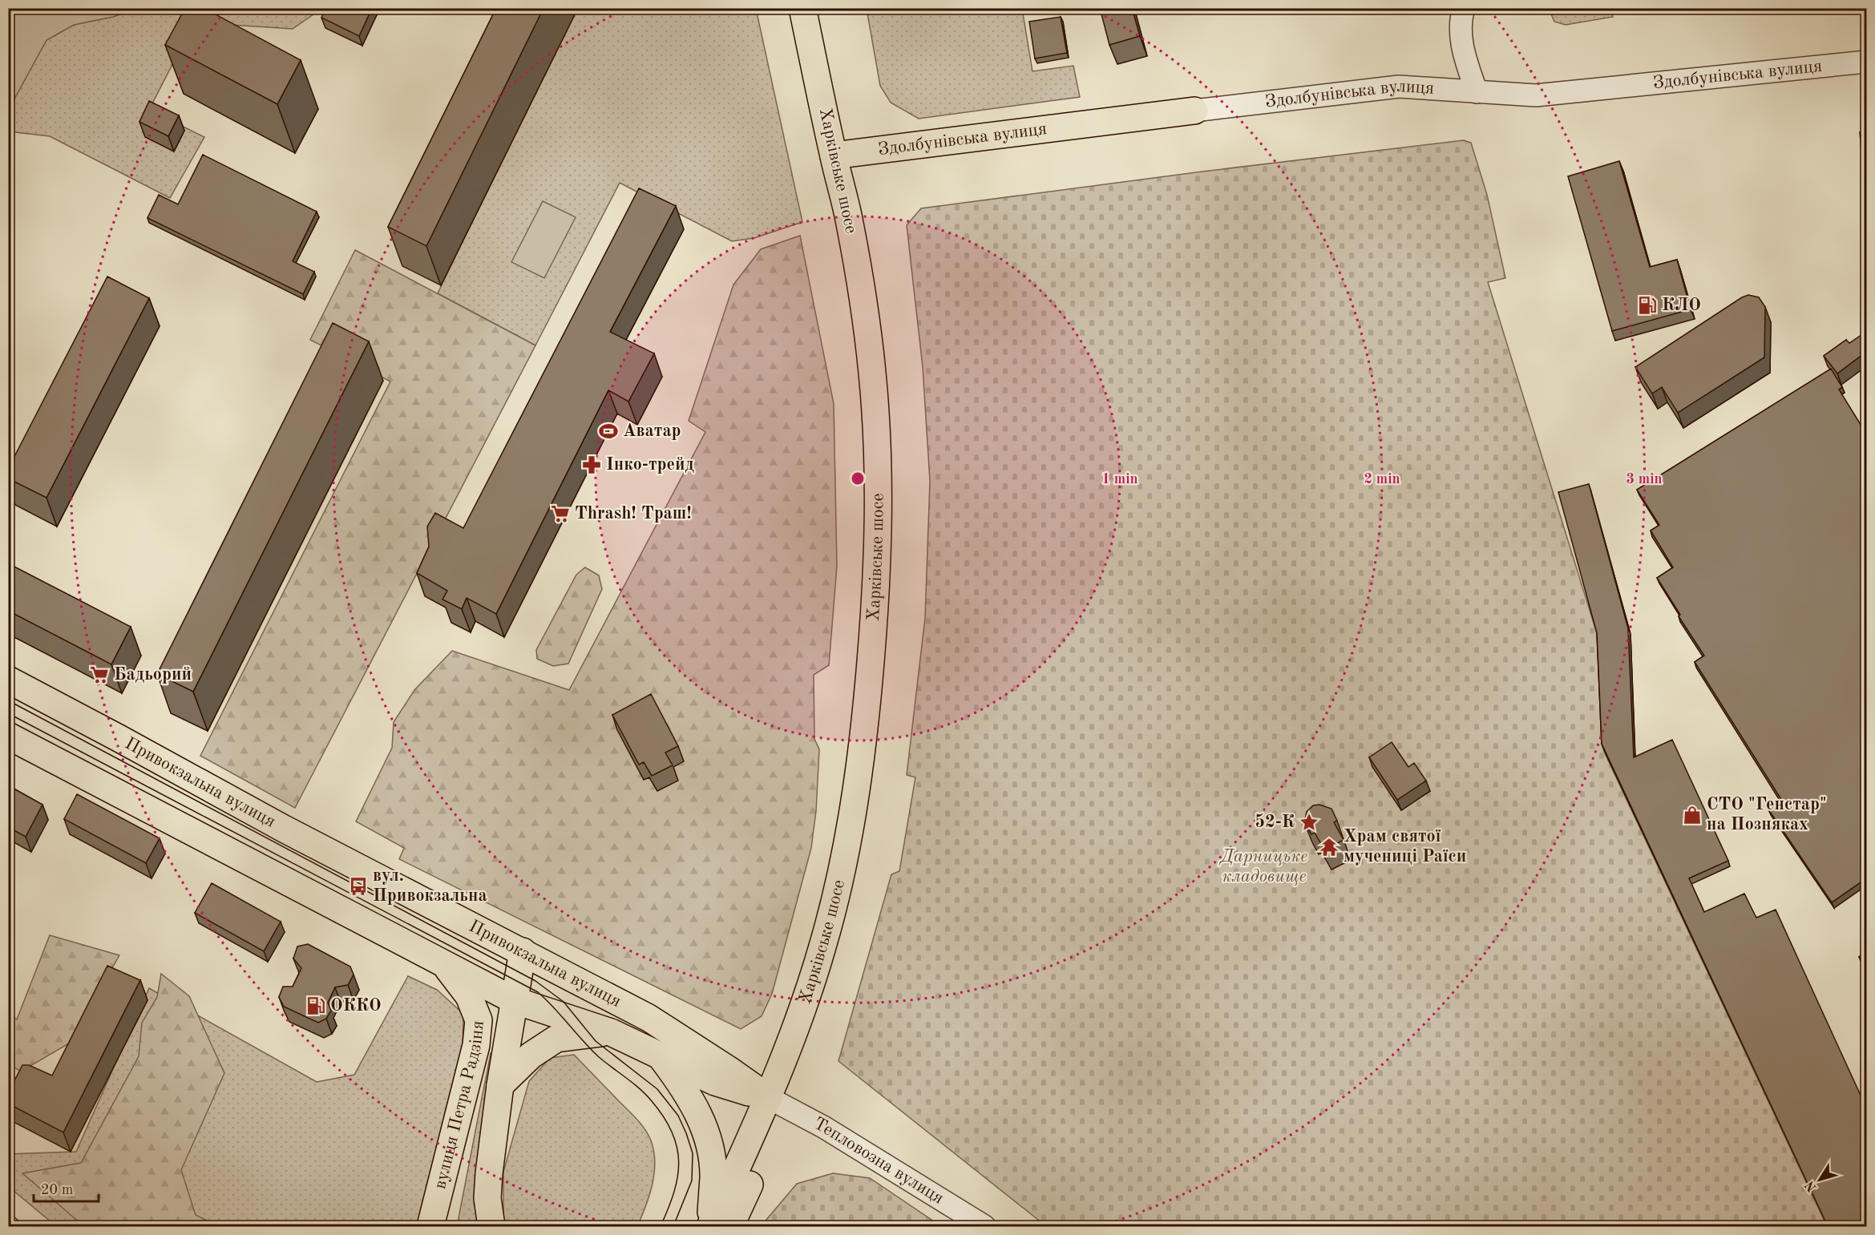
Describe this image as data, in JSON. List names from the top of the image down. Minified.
{"streets":{"main road":["Здолбунівська вулиця","Харківське шосе","Привокзальна вулиця","вулиця Петра Радзіня"],"street":["Тепловозна вулиця"]},"crossings":[["Здолбунівська вулиця","Харківське шосе"],["Харківське шосе","Привокзальна вулиця"],["Харківське шосе","Тепловозна вулиця"],["Привокзальна вулиця","вулиця Петра Радзіня"],["Привокзальна вулиця","Тепловозна вулиця"]],"parks":["Дарницьке кладовище"],"places":{"fuel station":["КЛО","ОККО"],"sports":["Аватар"],"pharmacy":["Інко-трейд"],"supermarket":["Thrash! Траш!","Бадьорий"],"shop":["СТО \"Генстар\" на Позняках"],"place":["52-К"],"temple":["Храм святої мучениці Раїси"],"bus stop":["вул. Привокзальна"]},"scale_bar":"20 m","north":"bottom left","rings":["1 min","2 min","3 min"]}
